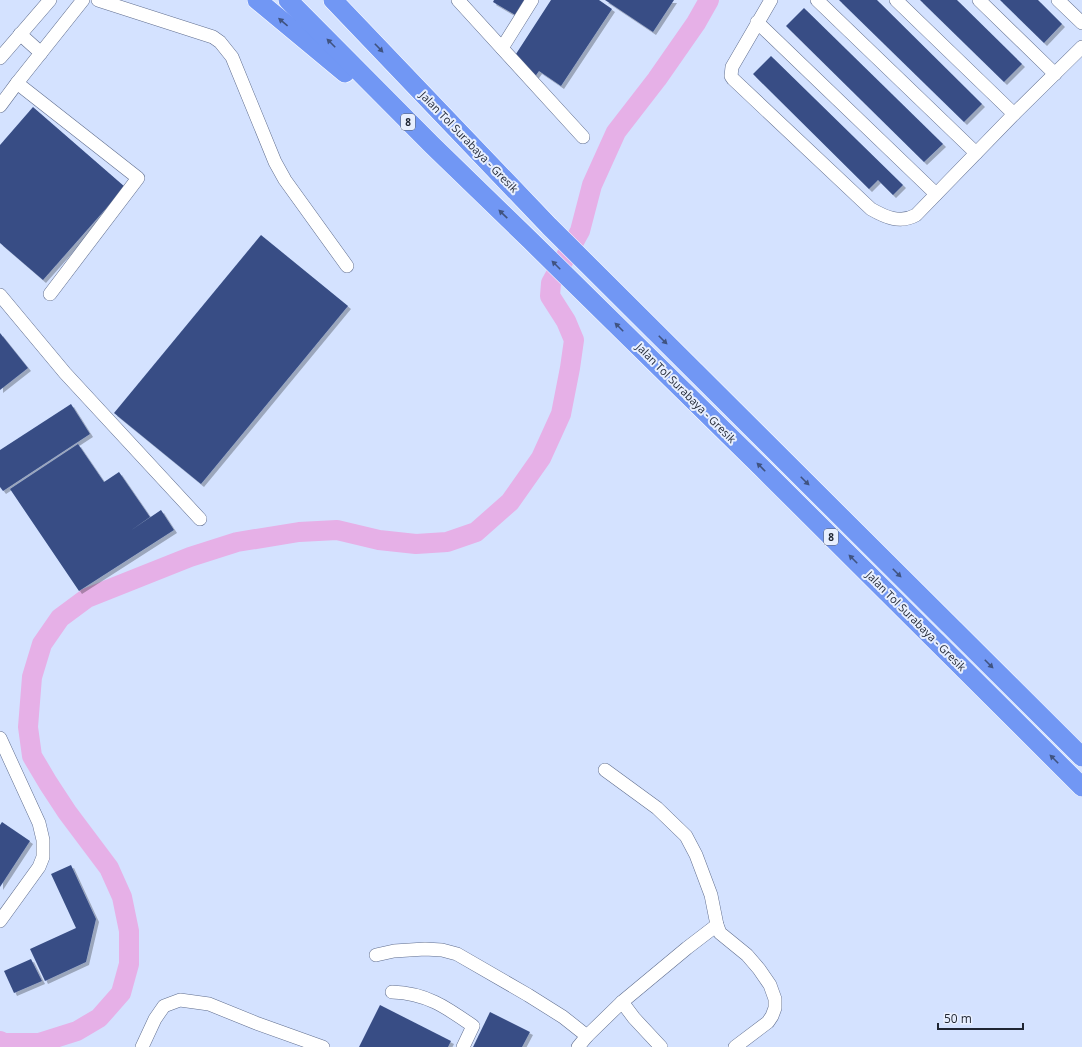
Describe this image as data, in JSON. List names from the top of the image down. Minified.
{"streets":{"highway":["8","Jalan Tol Surabaya - Gresik"]},"scale_bar":"50 m"}
